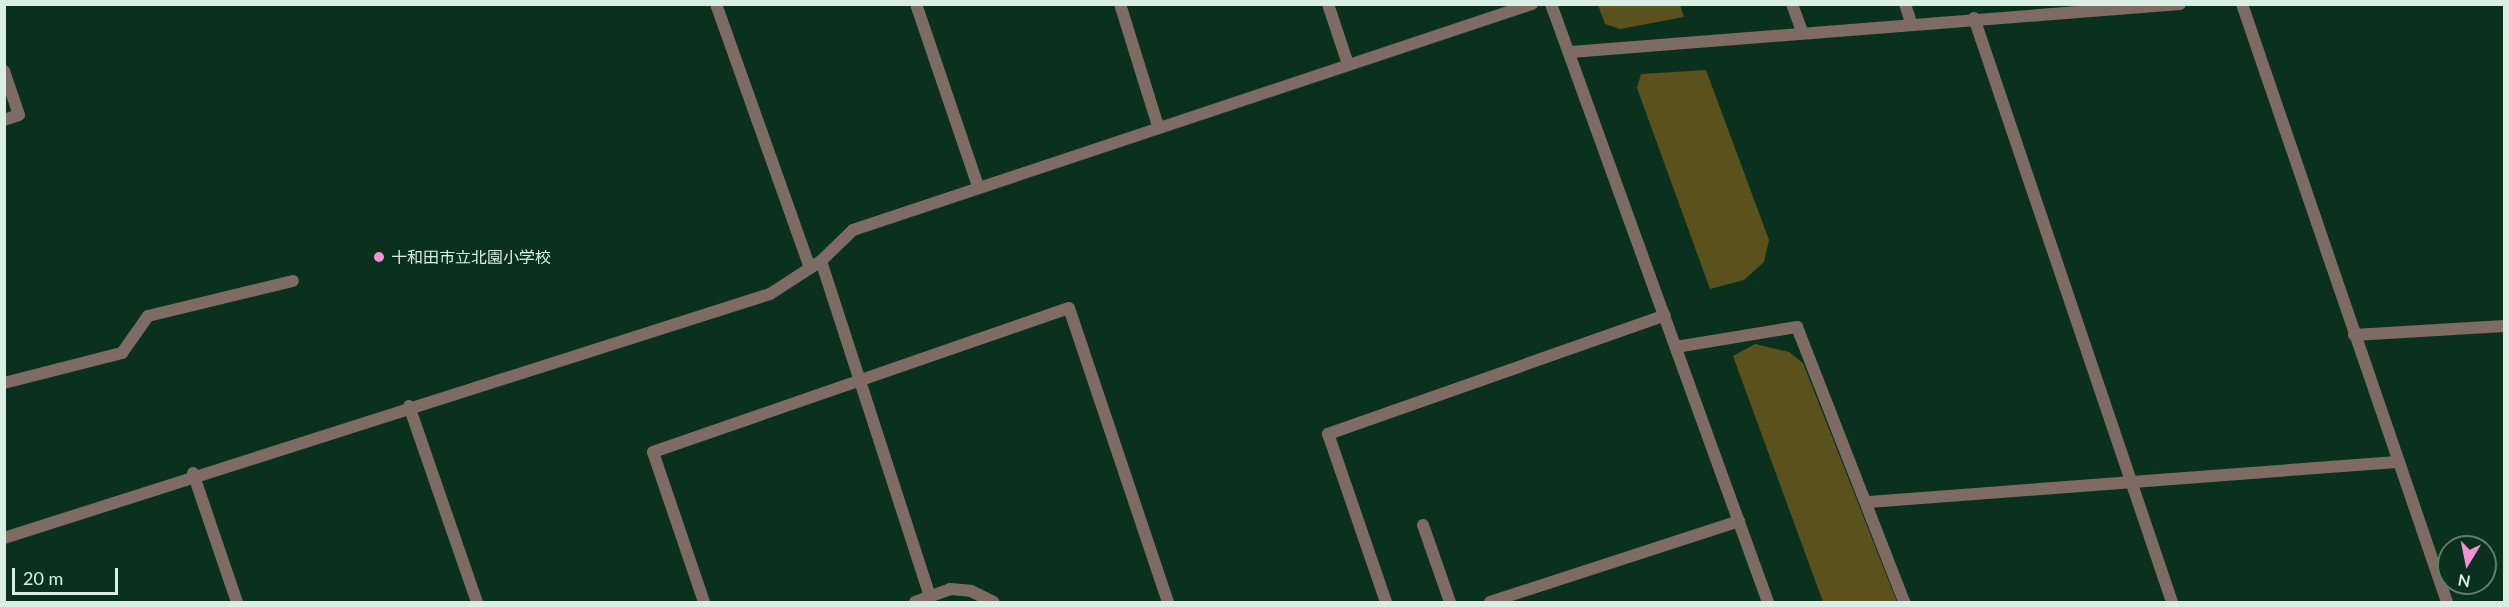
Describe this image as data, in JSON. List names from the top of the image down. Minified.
{"places":["十和田市立北園小学校"],"scale_bar":"20 m","north":"bottom"}
